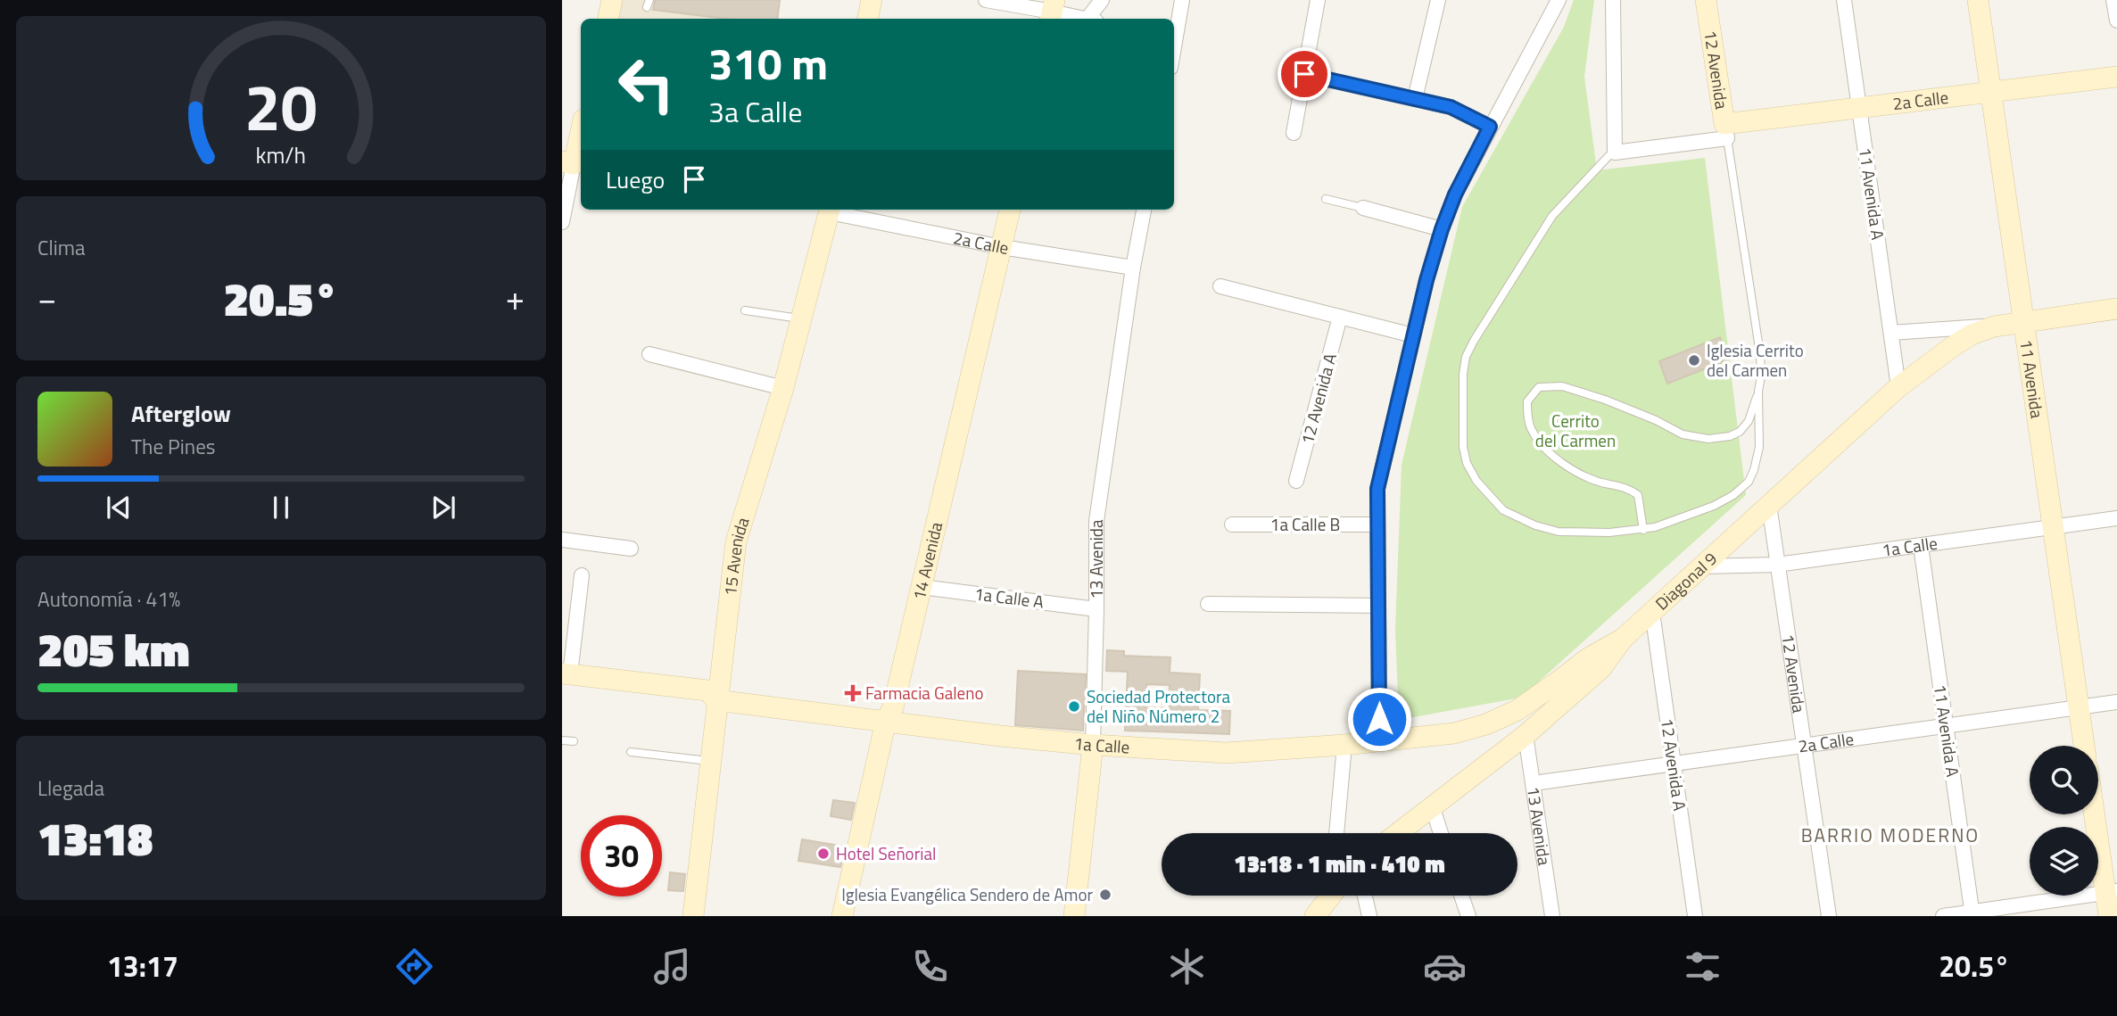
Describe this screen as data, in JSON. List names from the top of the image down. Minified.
{"streets":{"street":["12 Avenida","2a Calle","11 Avenida A","11 Avenida","12 Avenida A","1a Calle B","1a Calle","15 Avenida","13 Avenida","14 Avenida","Diagonal 9","1a Calle A"]},"crossings":[["12 Avenida","2a Calle"],["12 Avenida","1a Calle"],["12 Avenida","Diagonal 9"],["2a Calle","11 Avenida A"],["2a Calle","11 Avenida"],["2a Calle","12 Avenida A"],["2a Calle","13 Avenida"],["2a Calle","14 Avenida"],["11 Avenida A","1a Calle"],["11 Avenida A","Diagonal 9"],["11 Avenida","1a Calle"],["12 Avenida A","Diagonal 9"],["1a Calle","15 Avenida"],["1a Calle","13 Avenida"],["1a Calle","14 Avenida"],["1a Calle","Diagonal 9"],["13 Avenida","Diagonal 9"],["13 Avenida","1a Calle A"],["14 Avenida","1a Calle A"]],"districts":["BARRIO MODERNO"],"parks":["Cerrito del Carmen"],"places":{"other":["Iglesia Cerrito del Carmen","Sociedad Protectora del Niño Número 2","Hotel Señorial","Iglesia Evangélica Sendero de Amor"],"health":["Farmacia Galeno"]},"page":{"turn":["310 m","3a Calle"],"then":"Luego","tile":["Clima",["Autonomía · 41%","205 km"],["Llegada","13:18"]],"heat":["−","20.5°","+"],"song":["Afterglow","The Pines"],"limit":"30","trip":"13:18 · 1 min · 410 m","tabs":["13:17","20.5°"],"gauge":["20","km/h"]}}
